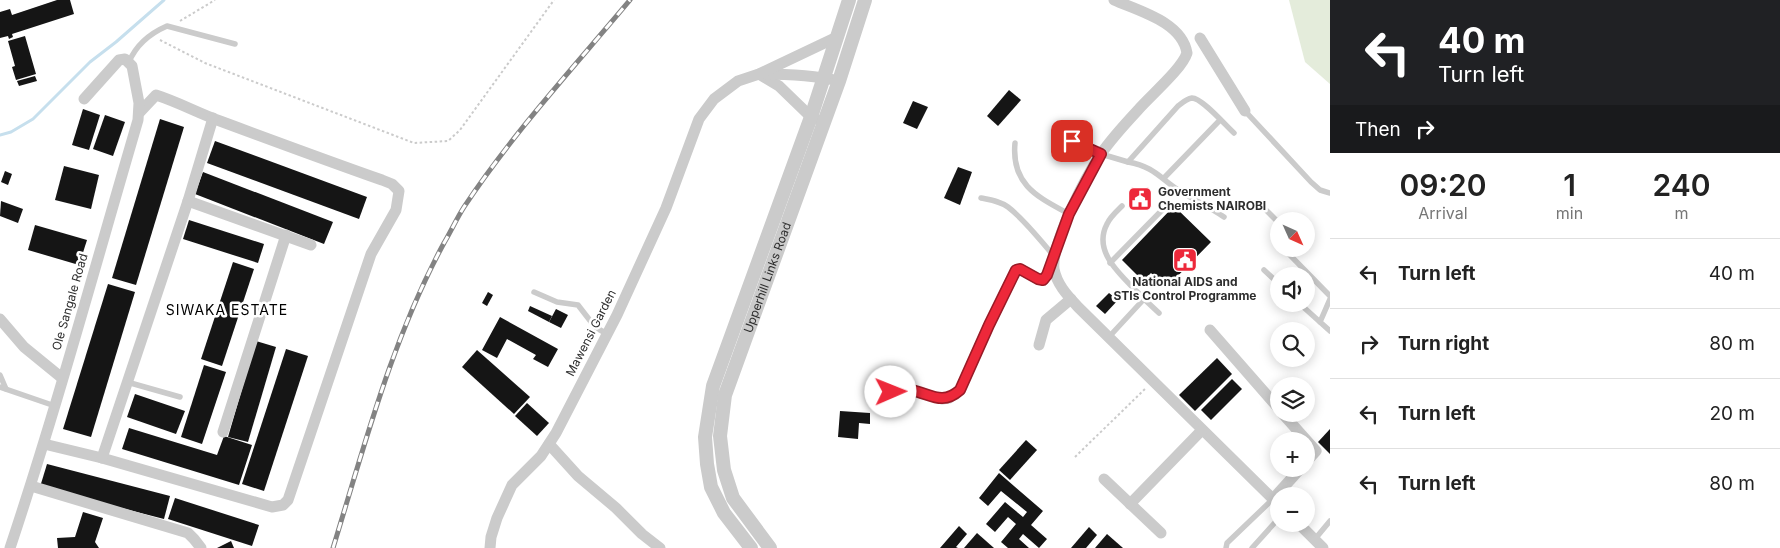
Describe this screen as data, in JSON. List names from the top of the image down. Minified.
{"streets":{"street":["Upperhill Links Road","Ole Sangale Road","Mawensi Garden"]},"districts":["SIWAKA ESTATE"],"places":{"public building":["Government Chemists NAIROBI","National AIDS and STIs Control Programme"]},"north":"bottom right","page":{"turn":["40 m","Turn left"],"then":"Then","eta":["09:20","Arrival","1","min","240","m"],"map_buttons":["+","−"],"list":[{"name":"Turn left","value":"40 m"},{"name":"Turn right","value":"80 m"},{"name":"Turn left","value":"20 m"},{"name":"Turn left","value":"80 m"}]}}
